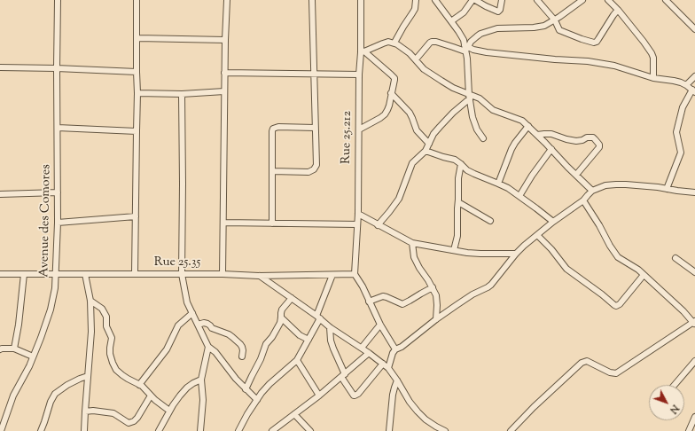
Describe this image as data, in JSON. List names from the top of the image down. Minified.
{"streets":{"street":["Rue 25.212","Avenue des Comores","Rue 25.35"]},"crossings":[["Rue 25.212","Rue 25.35"],["Avenue des Comores","Rue 25.35"]],"north":"bottom right"}
